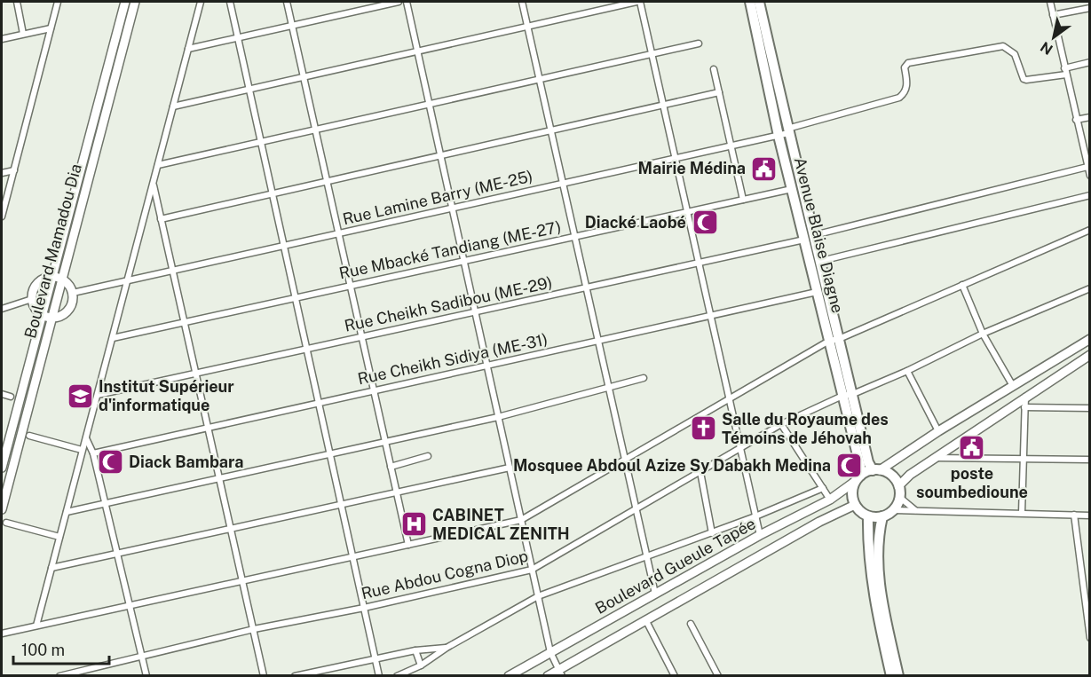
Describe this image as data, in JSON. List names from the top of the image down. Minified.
{"streets":{"main road":["Avenue Blaise Diagne"],"street":["Rue Lamine Barry (ME-25)","Rue Mbacké Tandiang (ME-27)","Boulevard Mamadou Dia","Rue Cheikh Sadibou (ME-29)","Rue Cheikh Sidiya (ME-31)","Boulevard Gueule Tapée","Rue Abdou Cogna Diop"]},"crossings":[["Rue Lamine Barry (ME-25)","Avenue Blaise Diagne"],["Avenue Blaise Diagne","Rue Mbacké Tandiang (ME-27)"],["Avenue Blaise Diagne","Rue Cheikh Sadibou (ME-29)"],["Avenue Blaise Diagne","Rue Cheikh Sidiya (ME-31)"],["Avenue Blaise Diagne","Boulevard Gueule Tapée"],["Avenue Blaise Diagne","Rue Abdou Cogna Diop"]],"places":{"public building":["Mairie Médina","poste soumbedioune"],"mosque":["Diacké Laobé","Diack Bambara","Mosquee Abdoul Azize Sy Dabakh Medina"],"school or university":["Institut Supérieur d'informatique"],"church":["Salle du Royaume des Témoins de Jéhovah"],"hospital":["CABINET MEDICAL ZENITH"]},"scale_bar":"100 m","north":"bottom left"}
